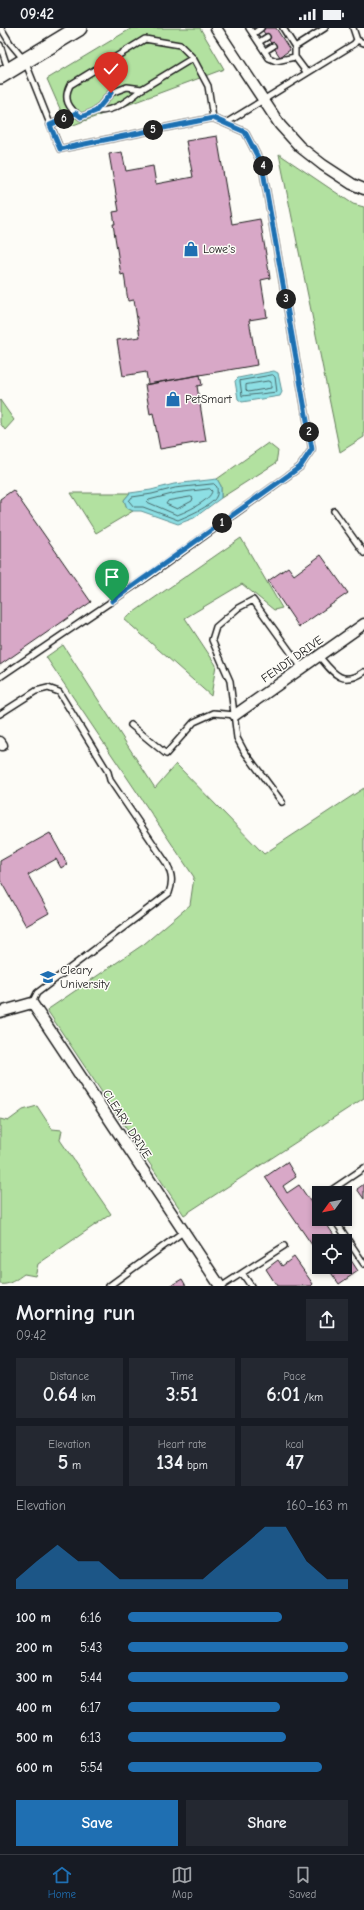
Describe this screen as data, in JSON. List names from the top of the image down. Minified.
{"streets":{"street":["FENDT DRIVE","CLEARY DRIVE"]},"places":{"shop":["Lowe's","PetSmart"],"school or university":["Cleary University"]},"north":"bottom left","page":{"status":"09:42","pins":["6","5","4","3","2","1"],"heading":["Morning run","09:42"],"stats":[["Distance","0.64 km"],["Time","3:51"],["Pace","6:01 /km"],["Elevation","5 m"],["Heart rate","134 bpm"],["kcal","47"]],"chart":["Elevation","160–163 m"],"list":[{"name":"100 m","note":"6:16"},{"name":"200 m","note":"5:43"},{"name":"300 m","note":"5:44"},{"name":"400 m","note":"6:17"},{"name":"500 m","note":"6:13"},{"name":"600 m","note":"5:54"}],"buttons":["Save","Share"],"tabs":["Home","Map","Saved"]}}
